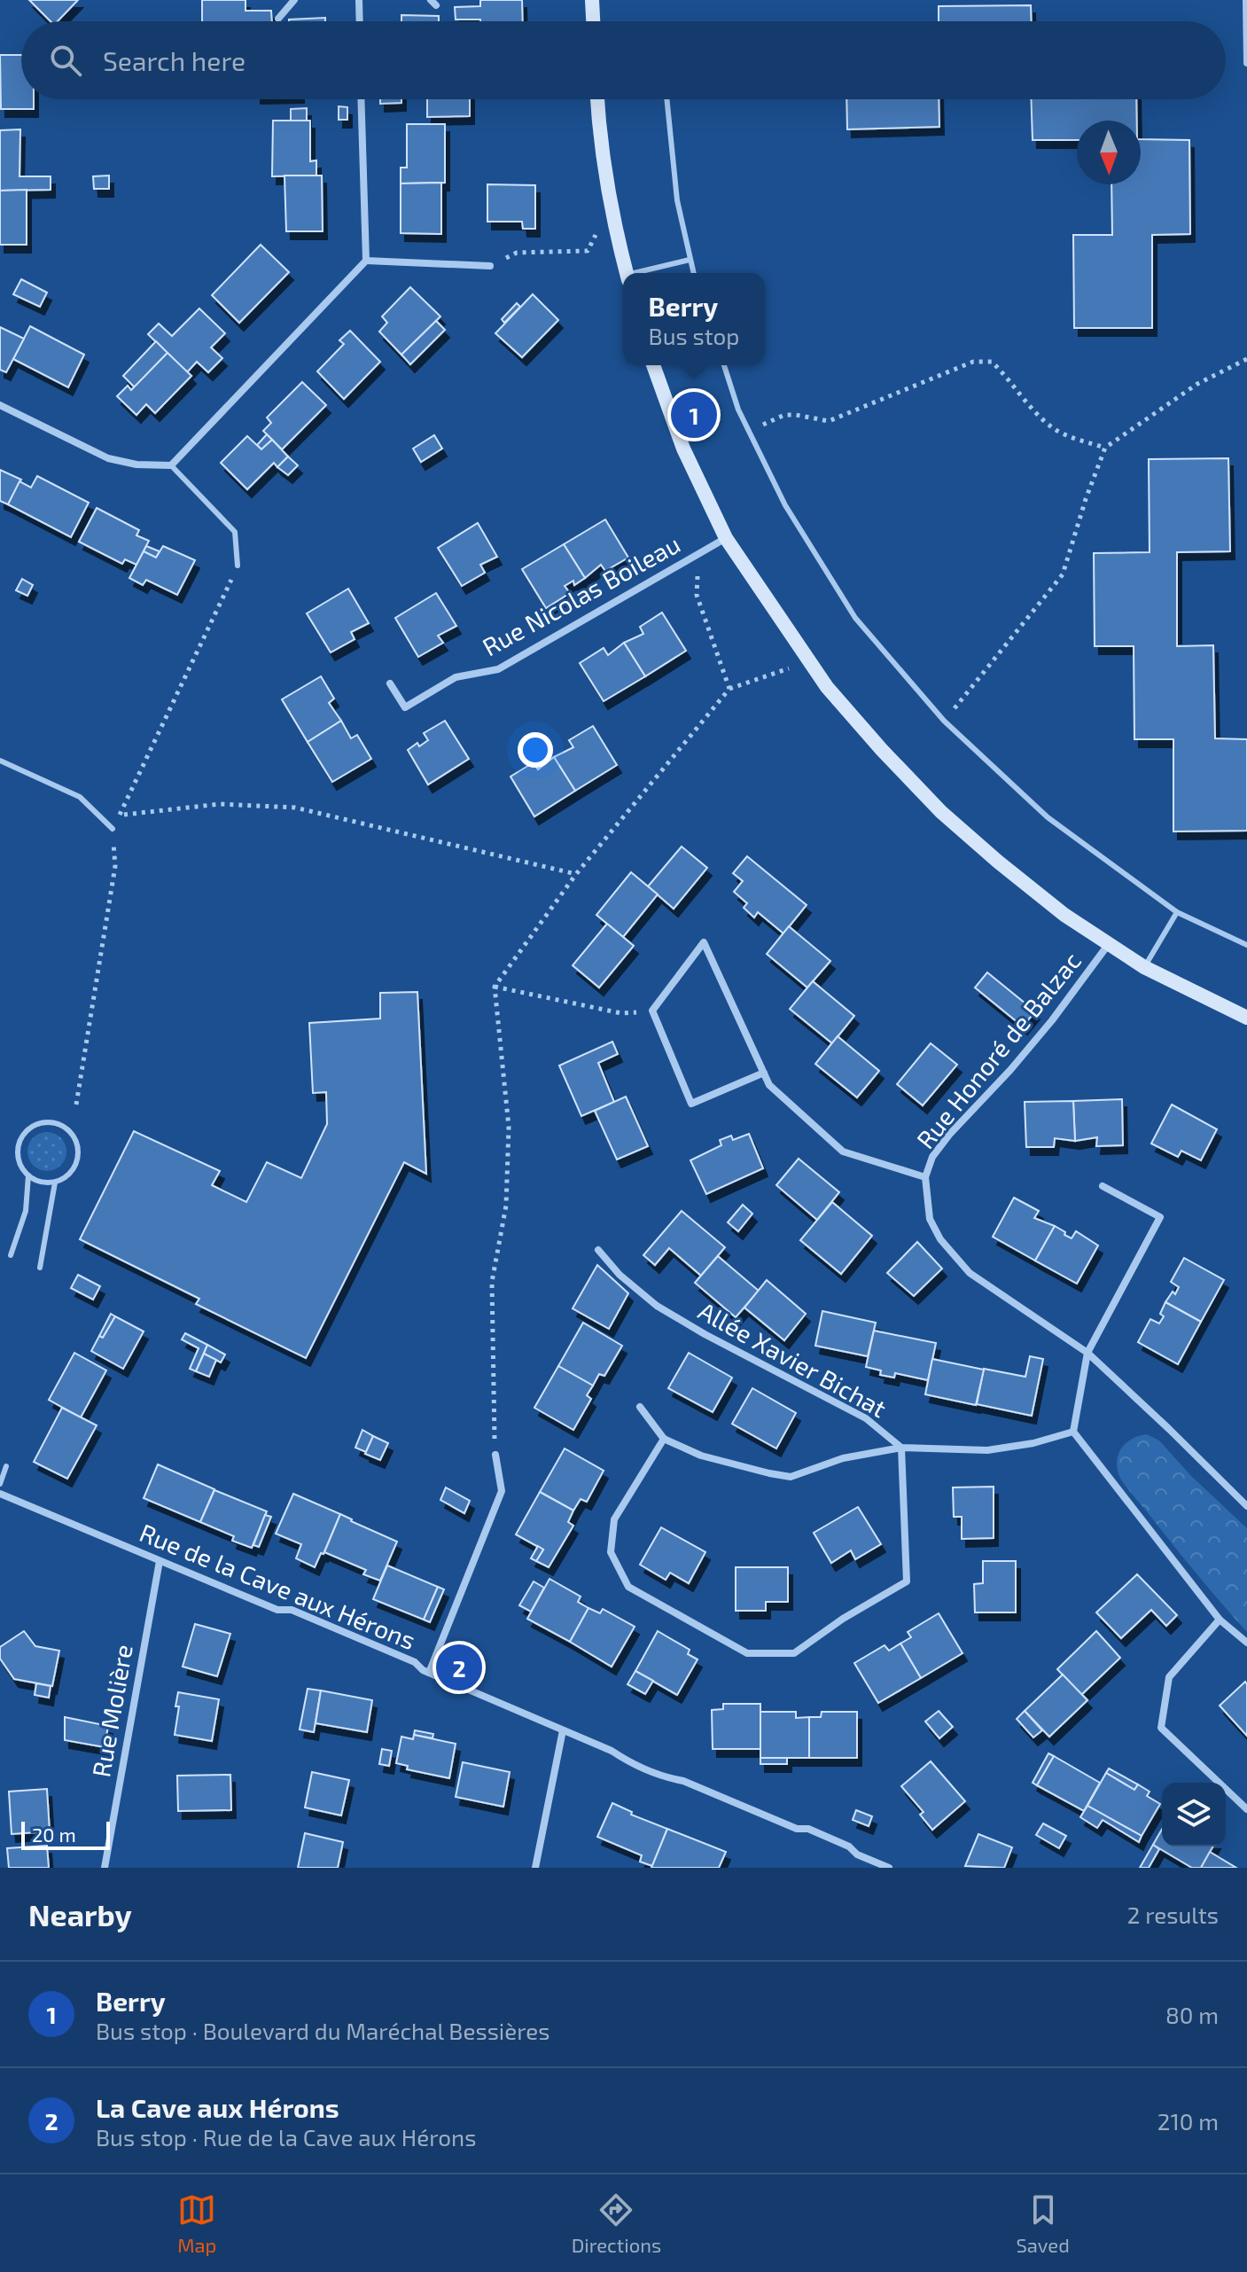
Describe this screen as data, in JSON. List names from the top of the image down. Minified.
{"streets":{"street":["Rue Nicolas Boileau","Rue Honoré de Balzac","Allée Xavier Bichat","Rue de la Cave aux Hérons","Rue Molière"]},"crossings":[["Rue de la Cave aux Hérons","Rue Molière"]],"scale_bar":"20 m","north":"bottom","page":{"search":"Search here","popup":["Berry","Bus stop"],"pins":["1","2"],"scale":"20 m","heading":["Nearby","2 results"],"list":[{"mark":"1","name":"Berry","note":"Bus stop · Boulevard du Maréchal Bessières","value":"80 m"},{"mark":"2","name":"La Cave aux Hérons","note":"Bus stop · Rue de la Cave aux Hérons","value":"210 m"}],"nav":["Map","Directions","Saved"]}}
